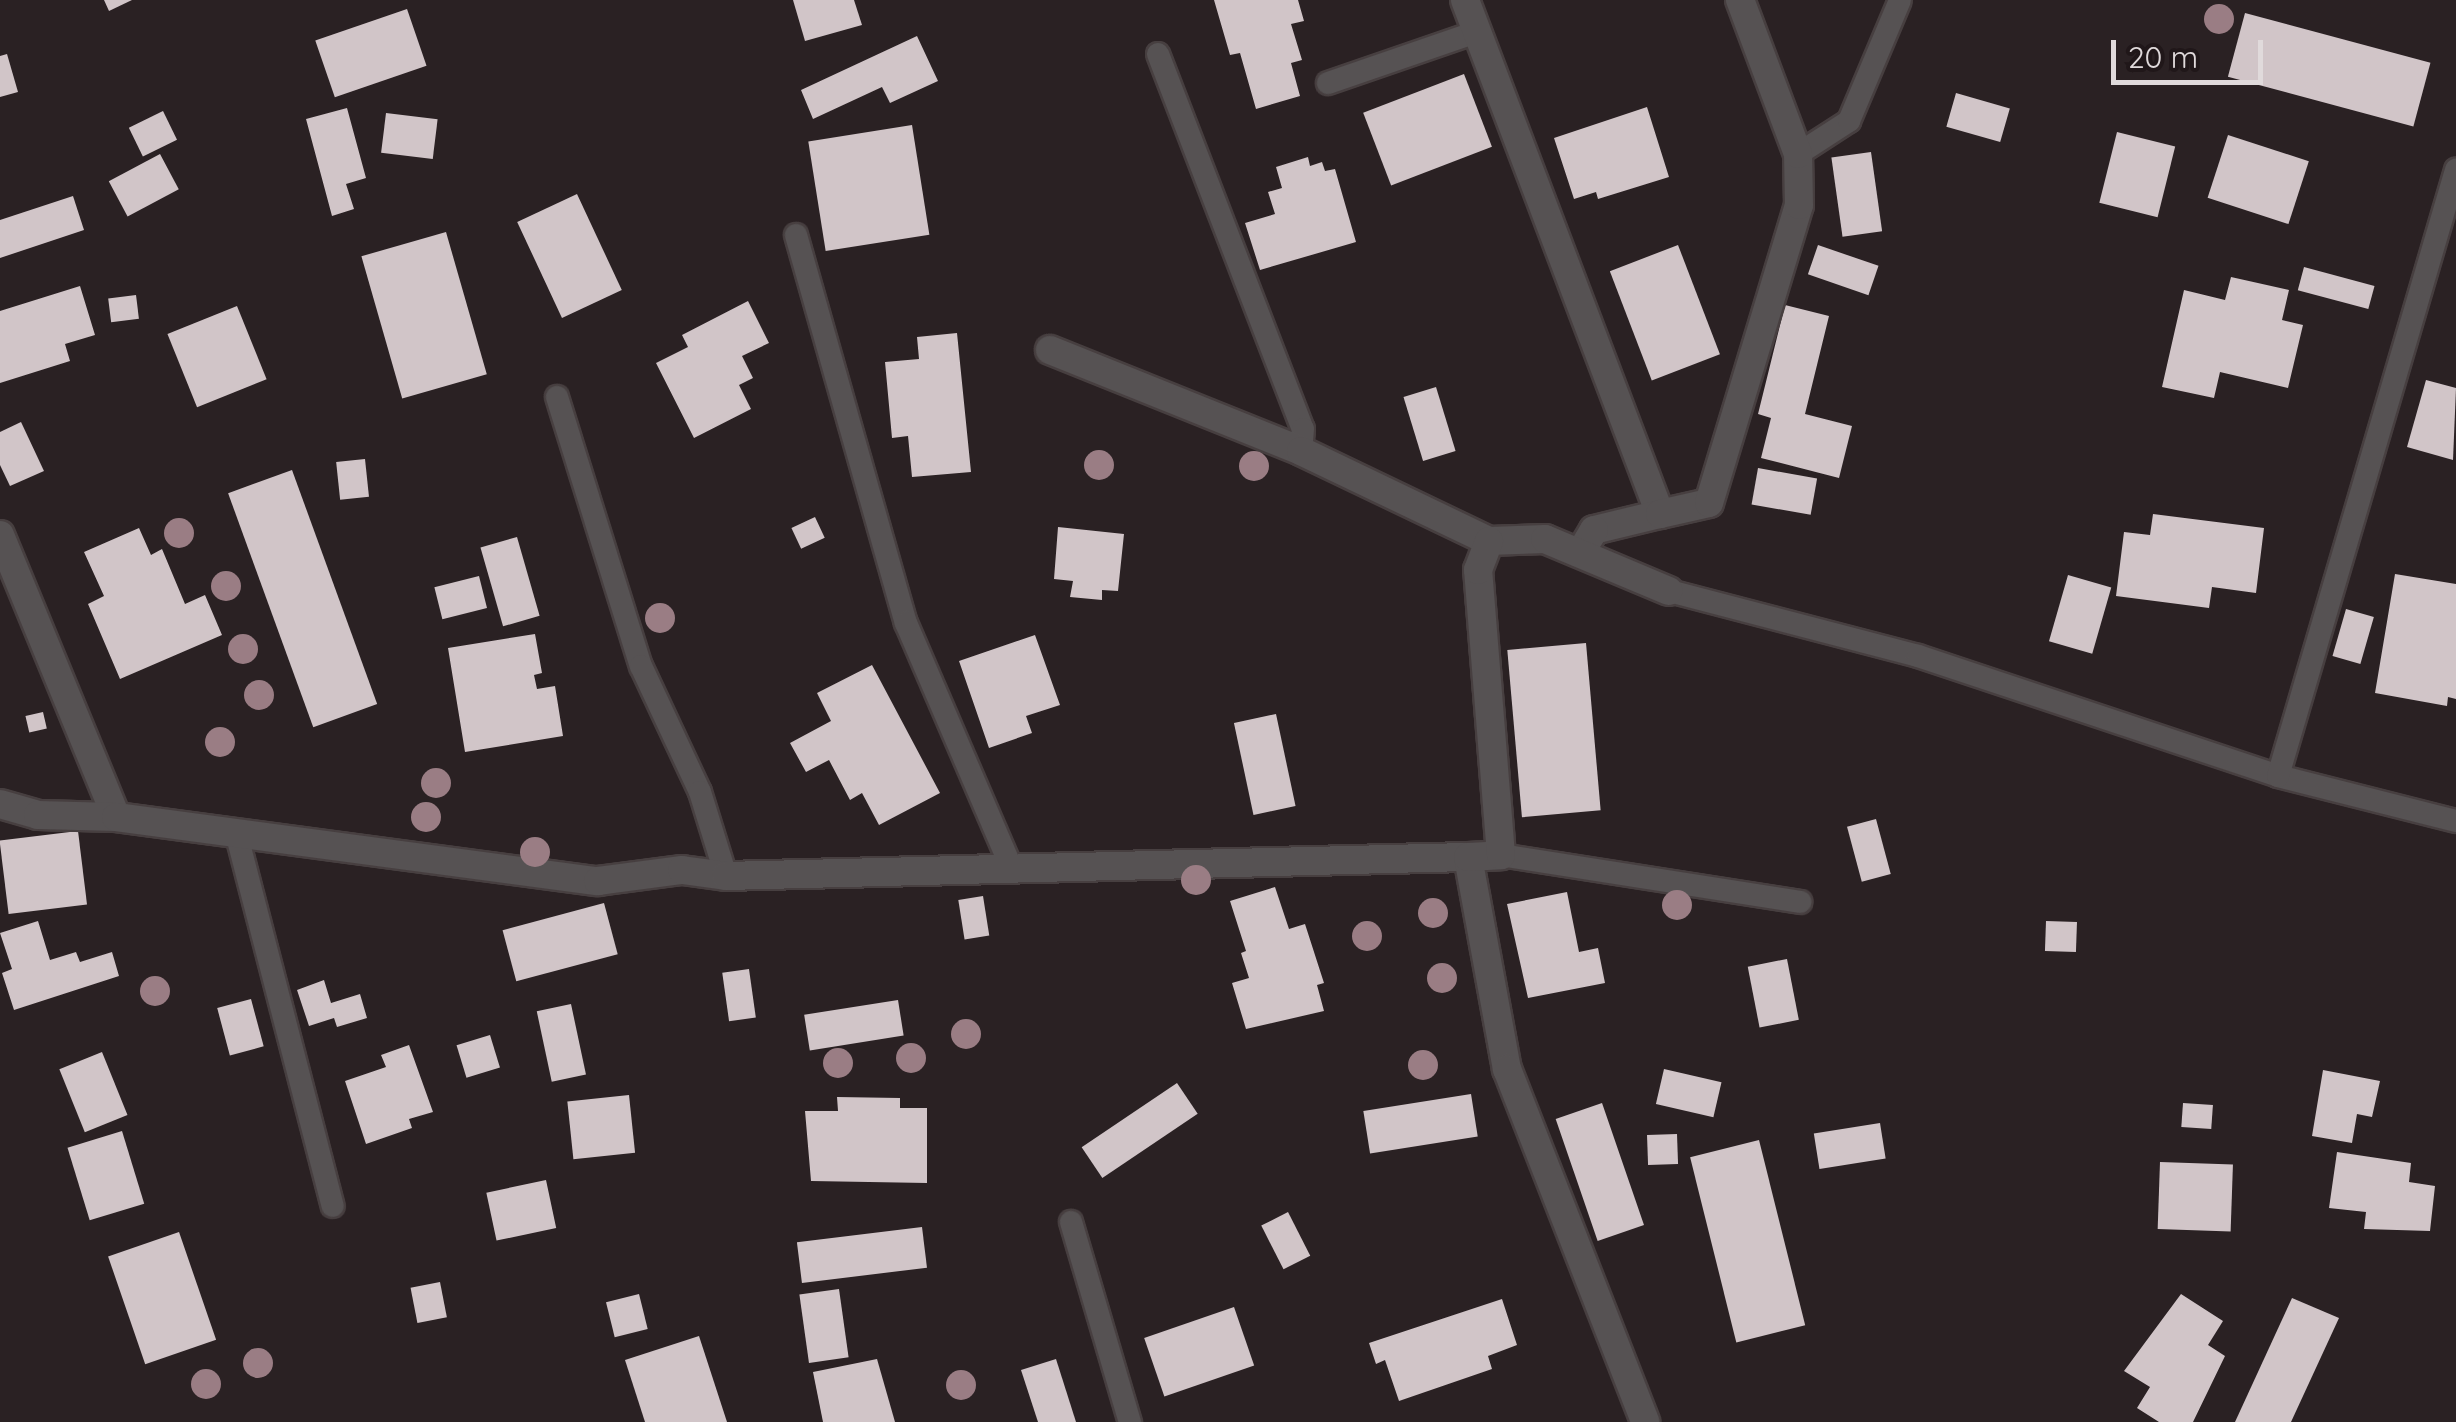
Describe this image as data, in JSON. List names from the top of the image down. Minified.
{"scale_bar":"20 m"}
